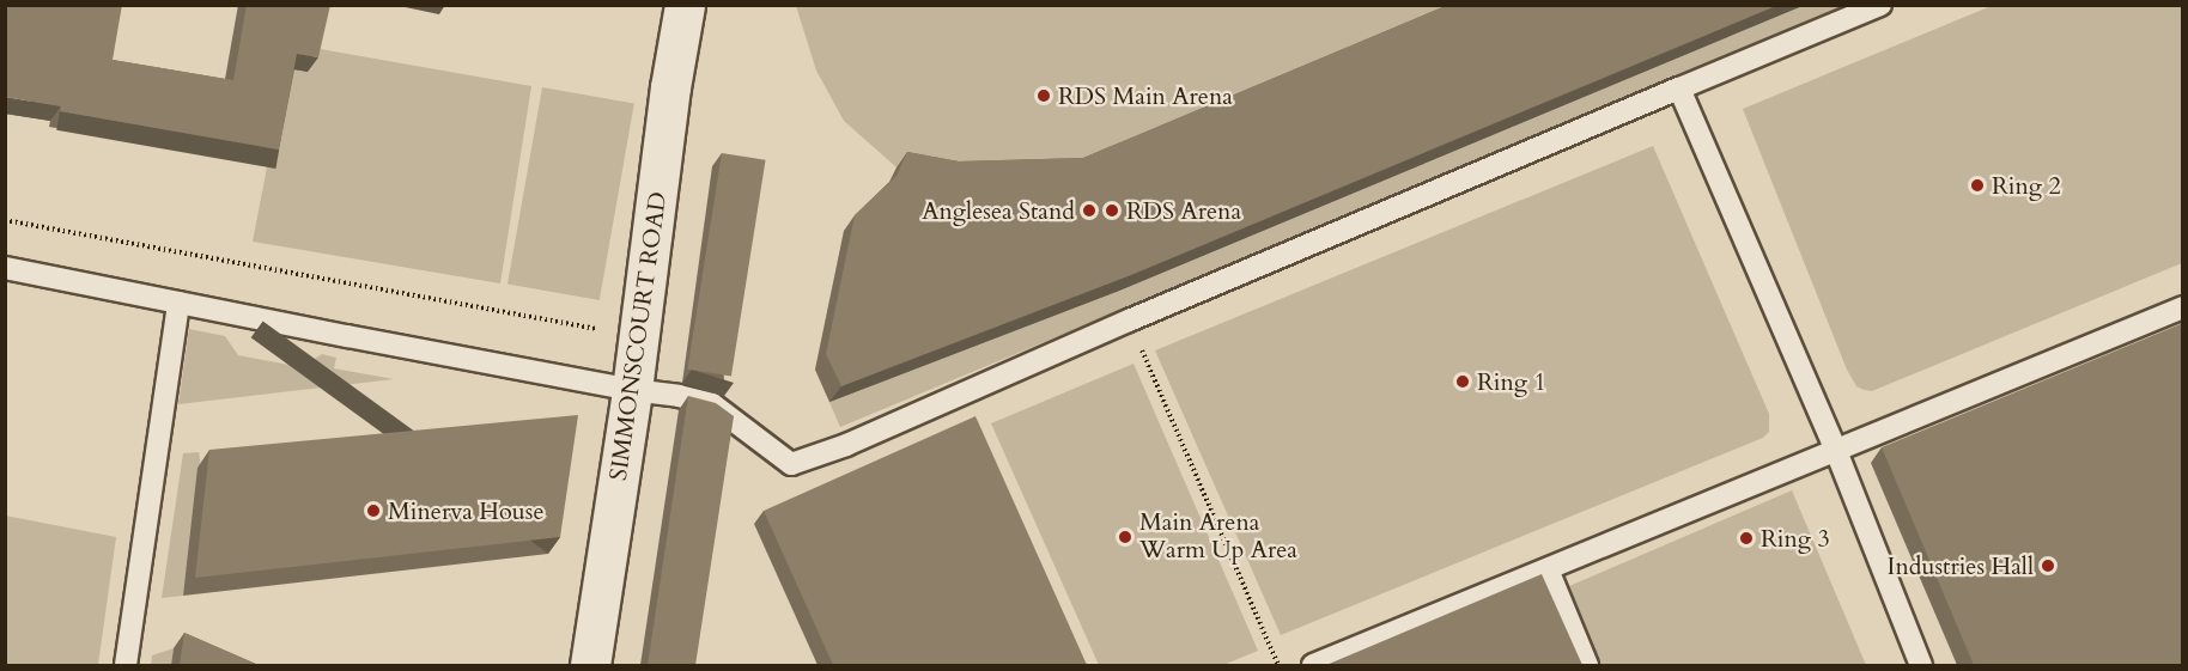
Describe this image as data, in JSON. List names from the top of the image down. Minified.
{"streets":{"street":["SIMMONSCOURT ROAD"]},"places":["RDS Main Arena","Ring 2","Anglesea Stand","RDS Arena","Ring 1","Minerva House","Main Arena Warm Up Area","Ring 3","Industries Hall"]}
